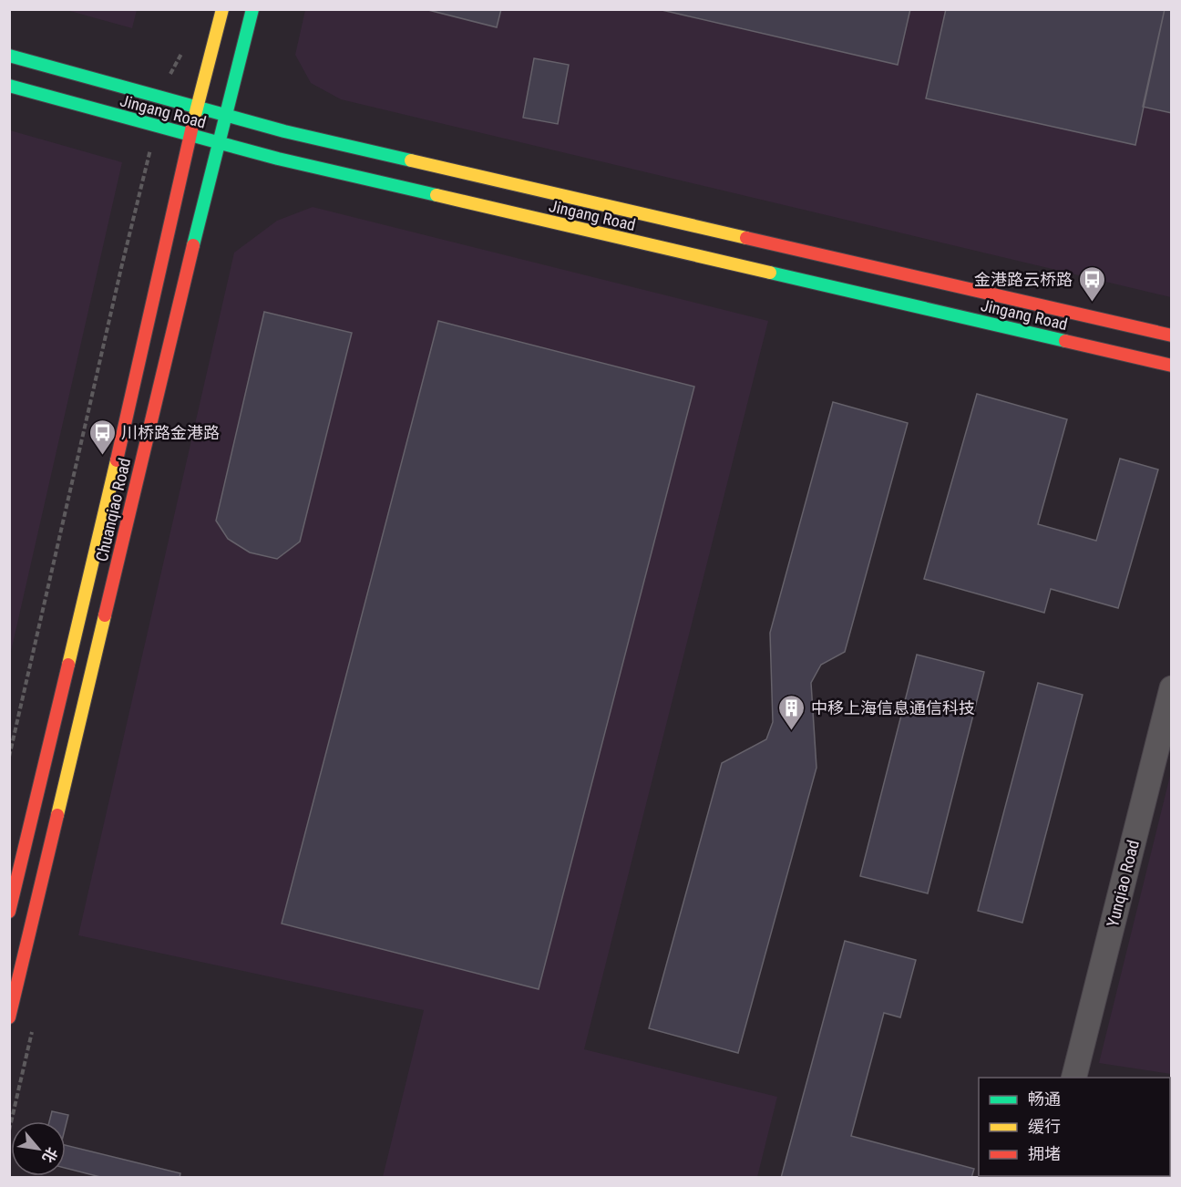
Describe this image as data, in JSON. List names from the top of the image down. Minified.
{"streets":{"street":["Jingang Road","Chuanqiao Road","Yunqiao Road"]},"crossings":[["Jingang Road","Chuanqiao Road"]],"places":{"bus stop":["金港路云桥路","川桥路金港路"],"building":["中移上海信息通信科技"]},"legend":["畅通","缓行","拥堵"],"north":"bottom right"}
